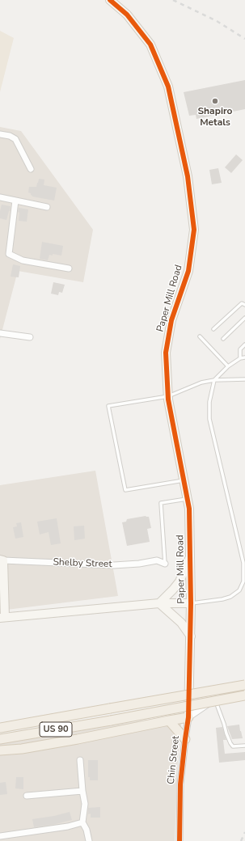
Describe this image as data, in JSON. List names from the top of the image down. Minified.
{"streets":{"main road":["US 90"],"street":["Paper Mill Road","Shelby Street","Chin Street"]},"crossings":[["Paper Mill Road","Chin Street"]],"places":["Shapiro Metals"]}
